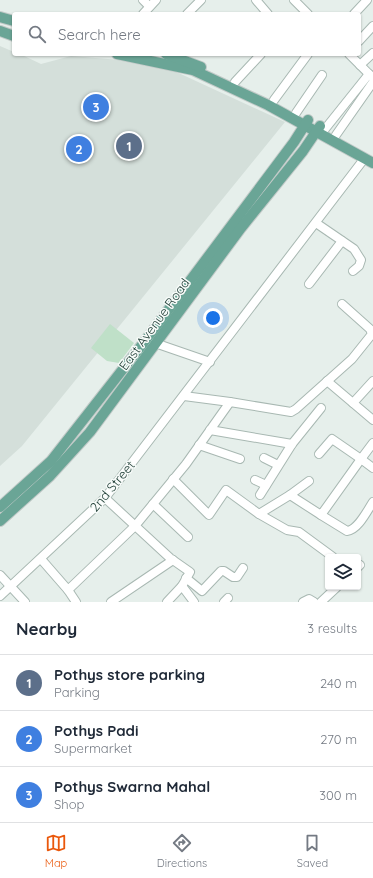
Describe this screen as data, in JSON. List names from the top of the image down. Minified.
{"streets":{"main road":["East Avenue Road"],"street":["2nd Street"]},"page":{"search":"Search here","pins":["3","1","2"],"heading":["Nearby","3 results"],"list":[{"mark":"1","name":"Pothys store parking","note":"Parking","value":"240 m"},{"mark":"2","name":"Pothys Padi","note":"Supermarket","value":"270 m"},{"mark":"3","name":"Pothys Swarna Mahal","note":"Shop","value":"300 m"}],"nav":["Map","Directions","Saved"]}}
